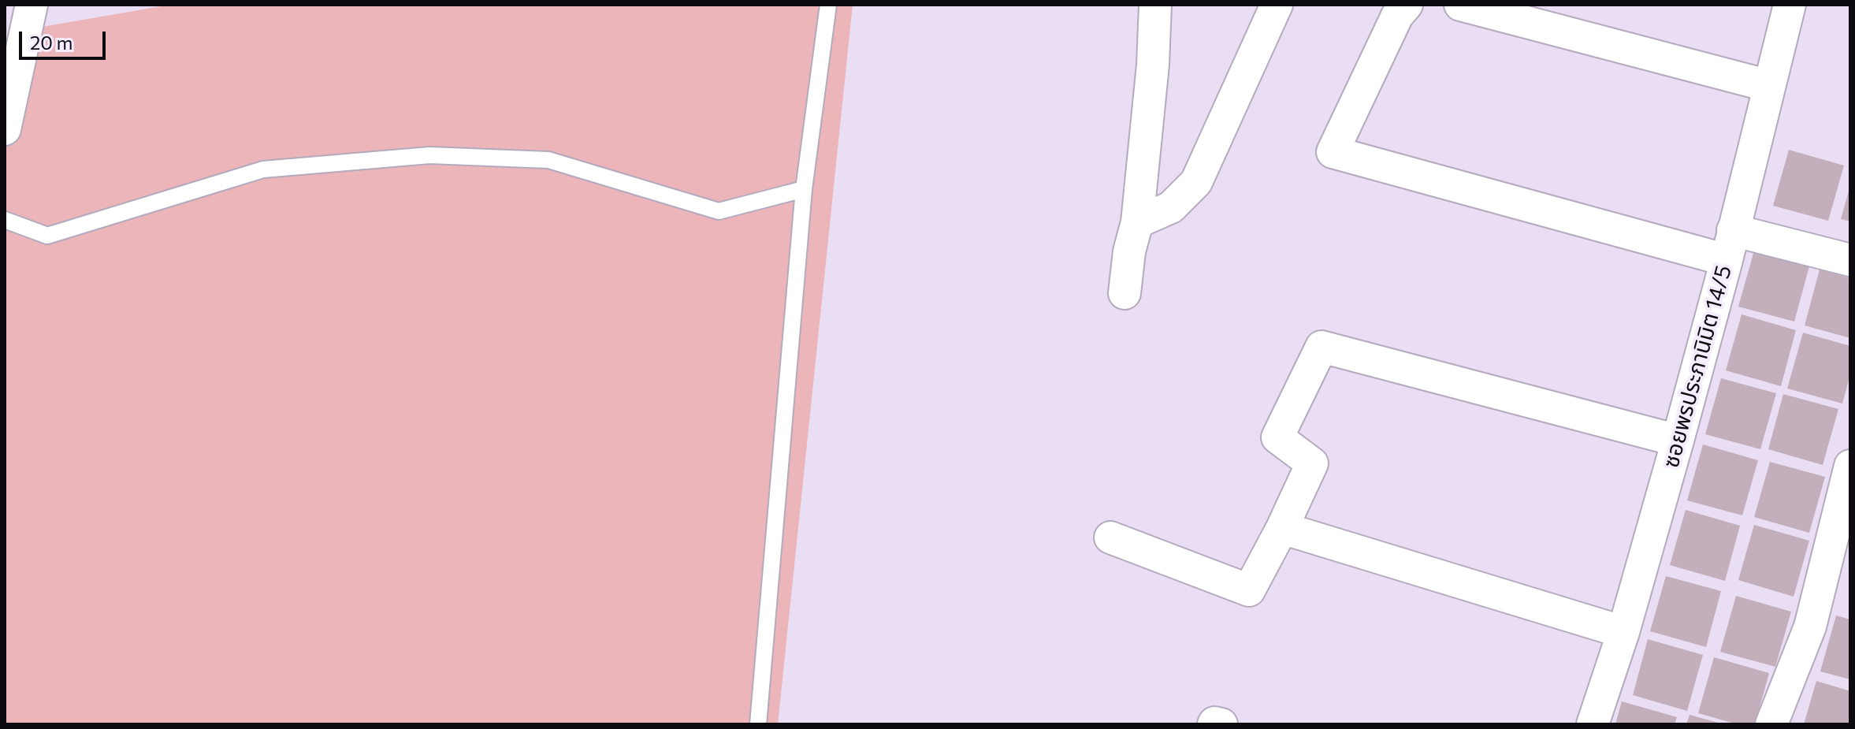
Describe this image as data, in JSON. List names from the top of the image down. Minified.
{"streets":{"street":["ซอยพรประภานิมิต 14/5"]},"scale_bar":"20 m"}
